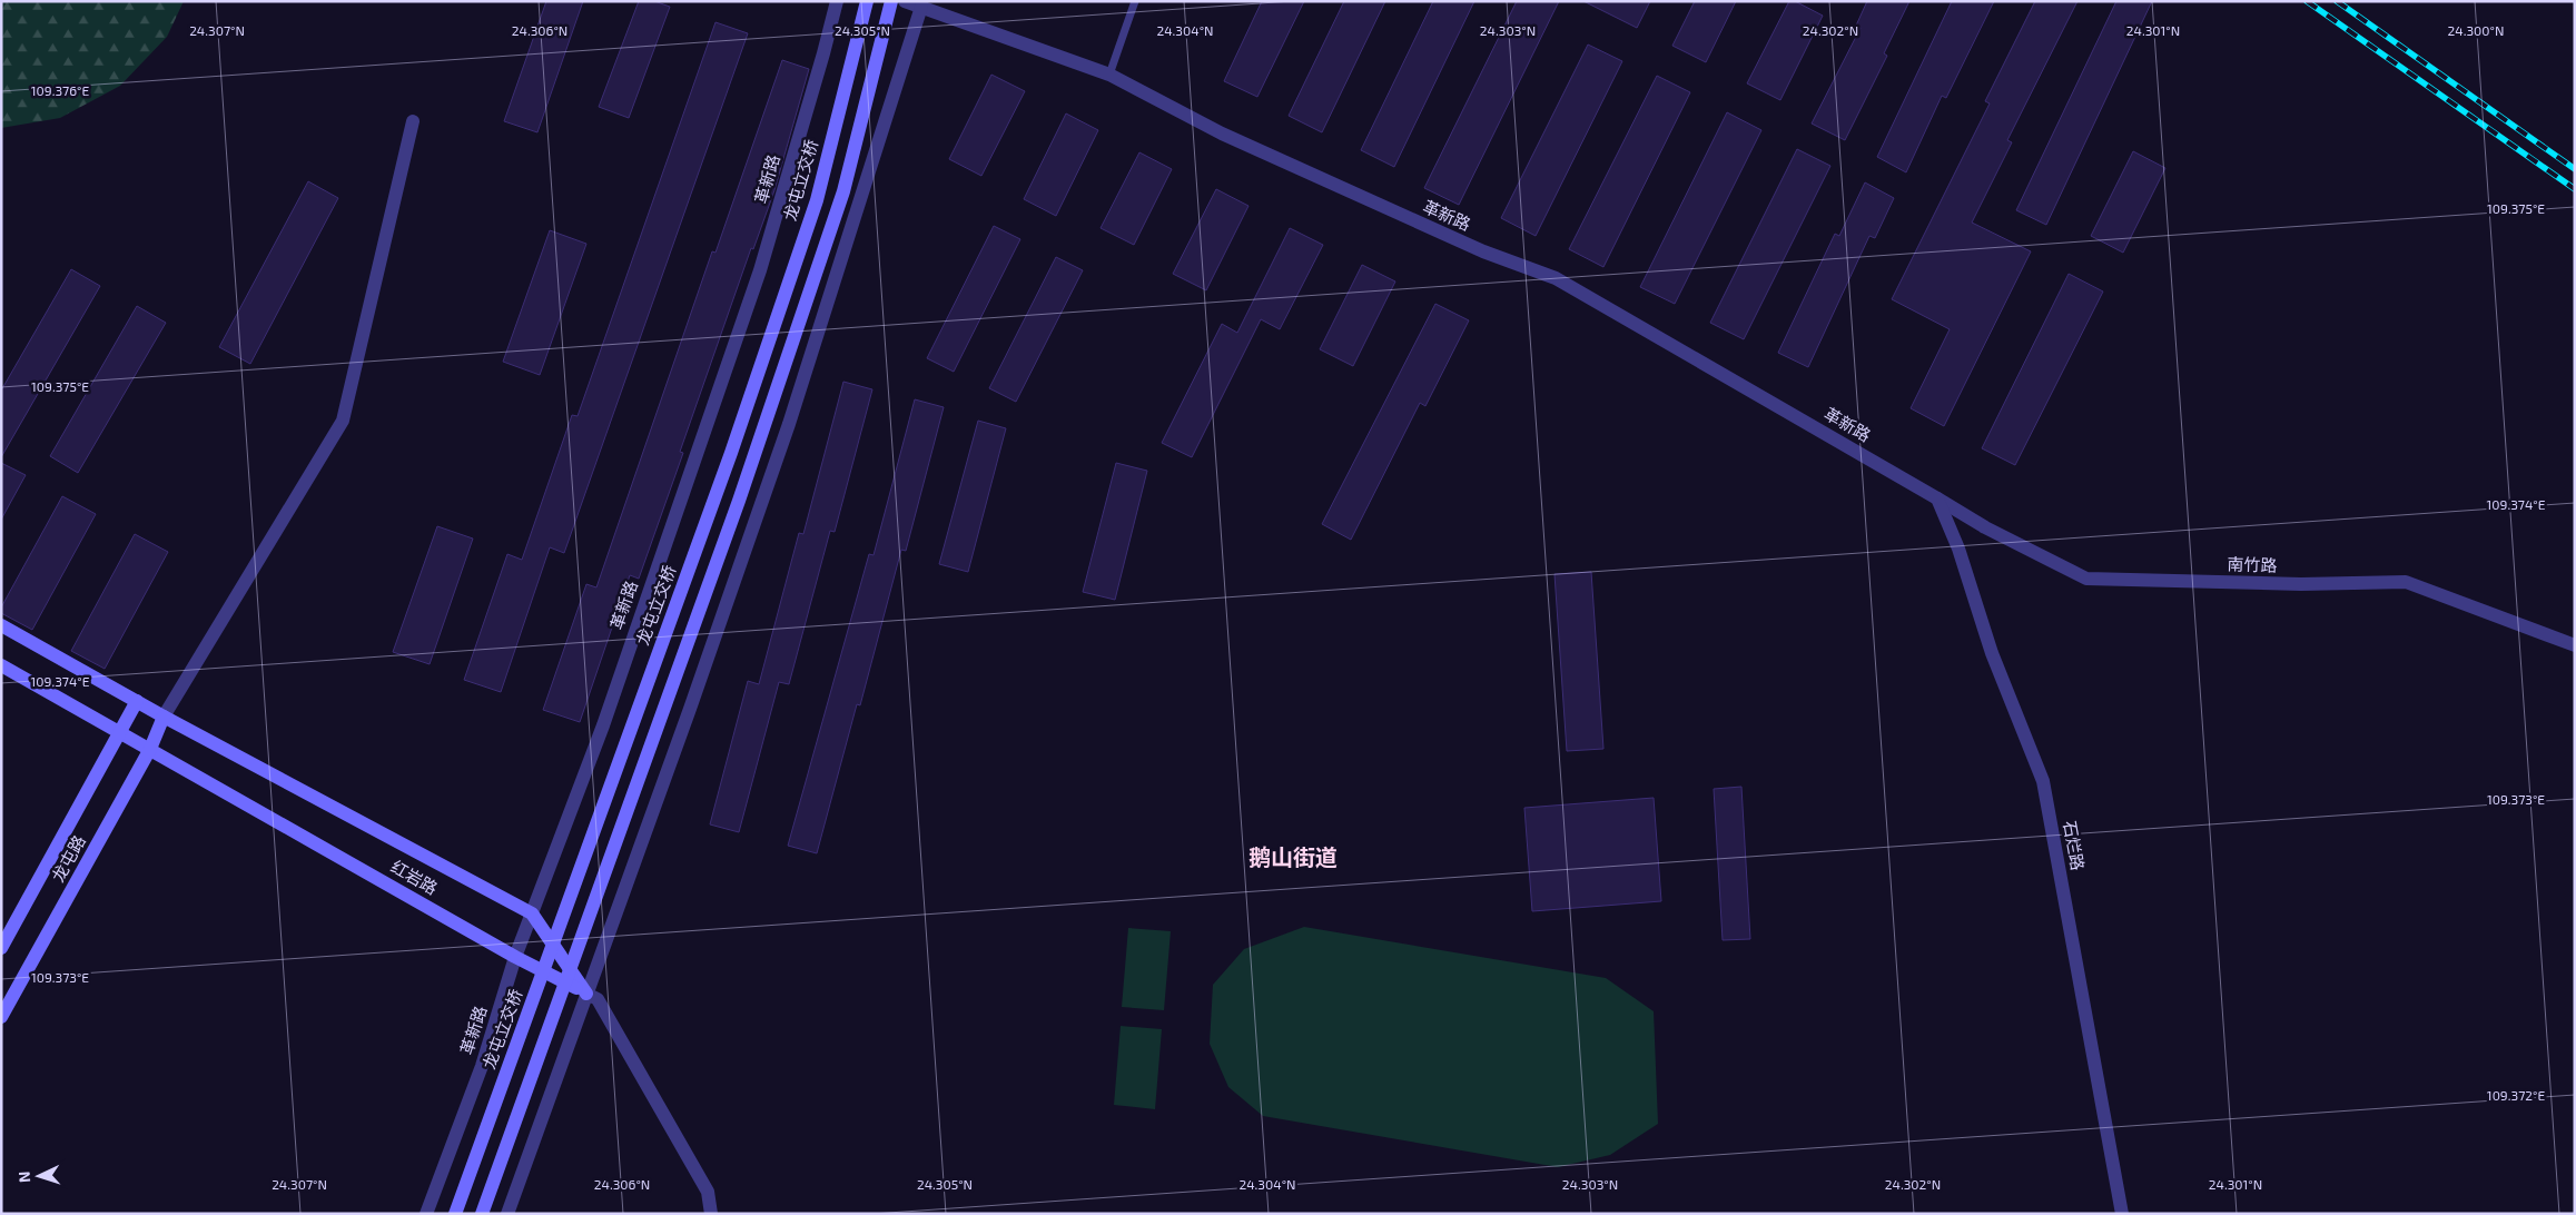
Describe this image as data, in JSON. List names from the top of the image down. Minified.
{"streets":{"main road":["龙屯立交桥","龙屯路","红岩路"],"street":["革新路","南竹路","石烂路"]},"crossings":[["革新路","南竹路"],["革新路","石烂路"],["革新路","红岩路"],["南竹路","石烂路"],["龙屯路","红岩路"]],"districts":["鹅山街道"],"north":"left","coordinates":["24.307°N","24.306°N","24.305°N","24.304°N","24.303°N","24.302°N","24.301°N","24.300°N","109.376°E","109.375°E","109.374°E","109.373°E","109.372°E"]}
